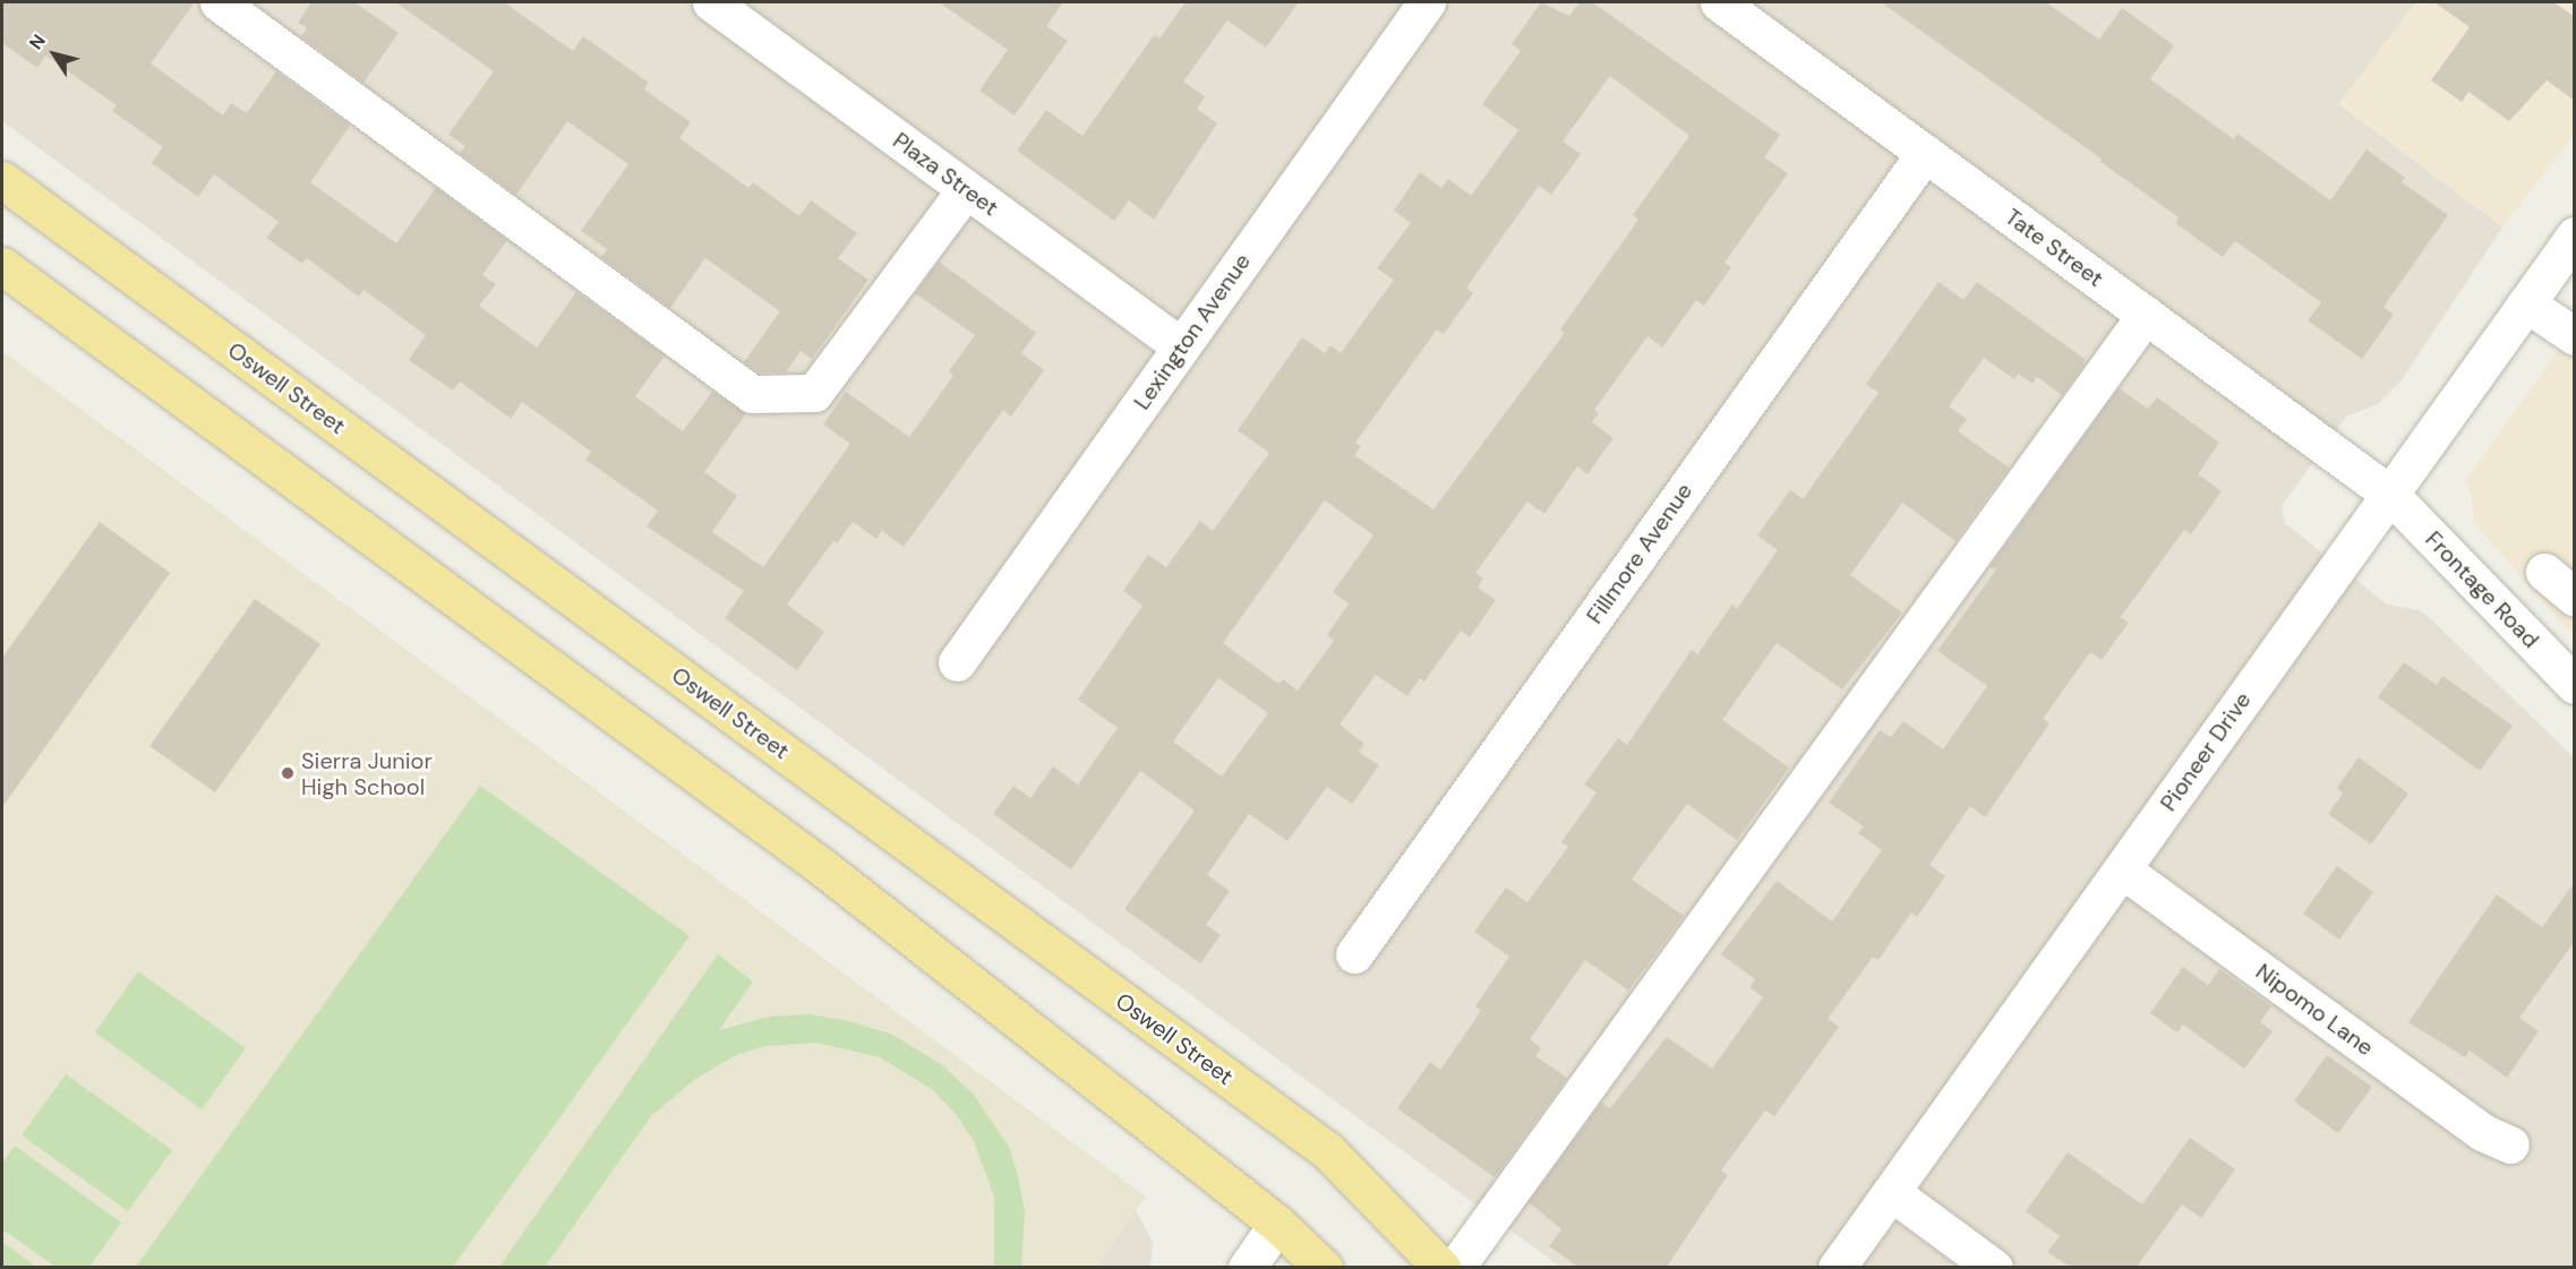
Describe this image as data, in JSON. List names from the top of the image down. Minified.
{"streets":{"main road":["Oswell Street"],"street":["Plaza Street","Tate Street","Lexington Avenue","Fillmore Avenue","Frontage Road","Pioneer Drive","Nipomo Lane"]},"crossings":[["Plaza Street","Lexington Avenue"],["Tate Street","Fillmore Avenue"],["Tate Street","Frontage Road"],["Tate Street","Pioneer Drive"],["Frontage Road","Pioneer Drive"],["Pioneer Drive","Nipomo Lane"]],"places":["Sierra Junior High School"],"north":"top left"}
